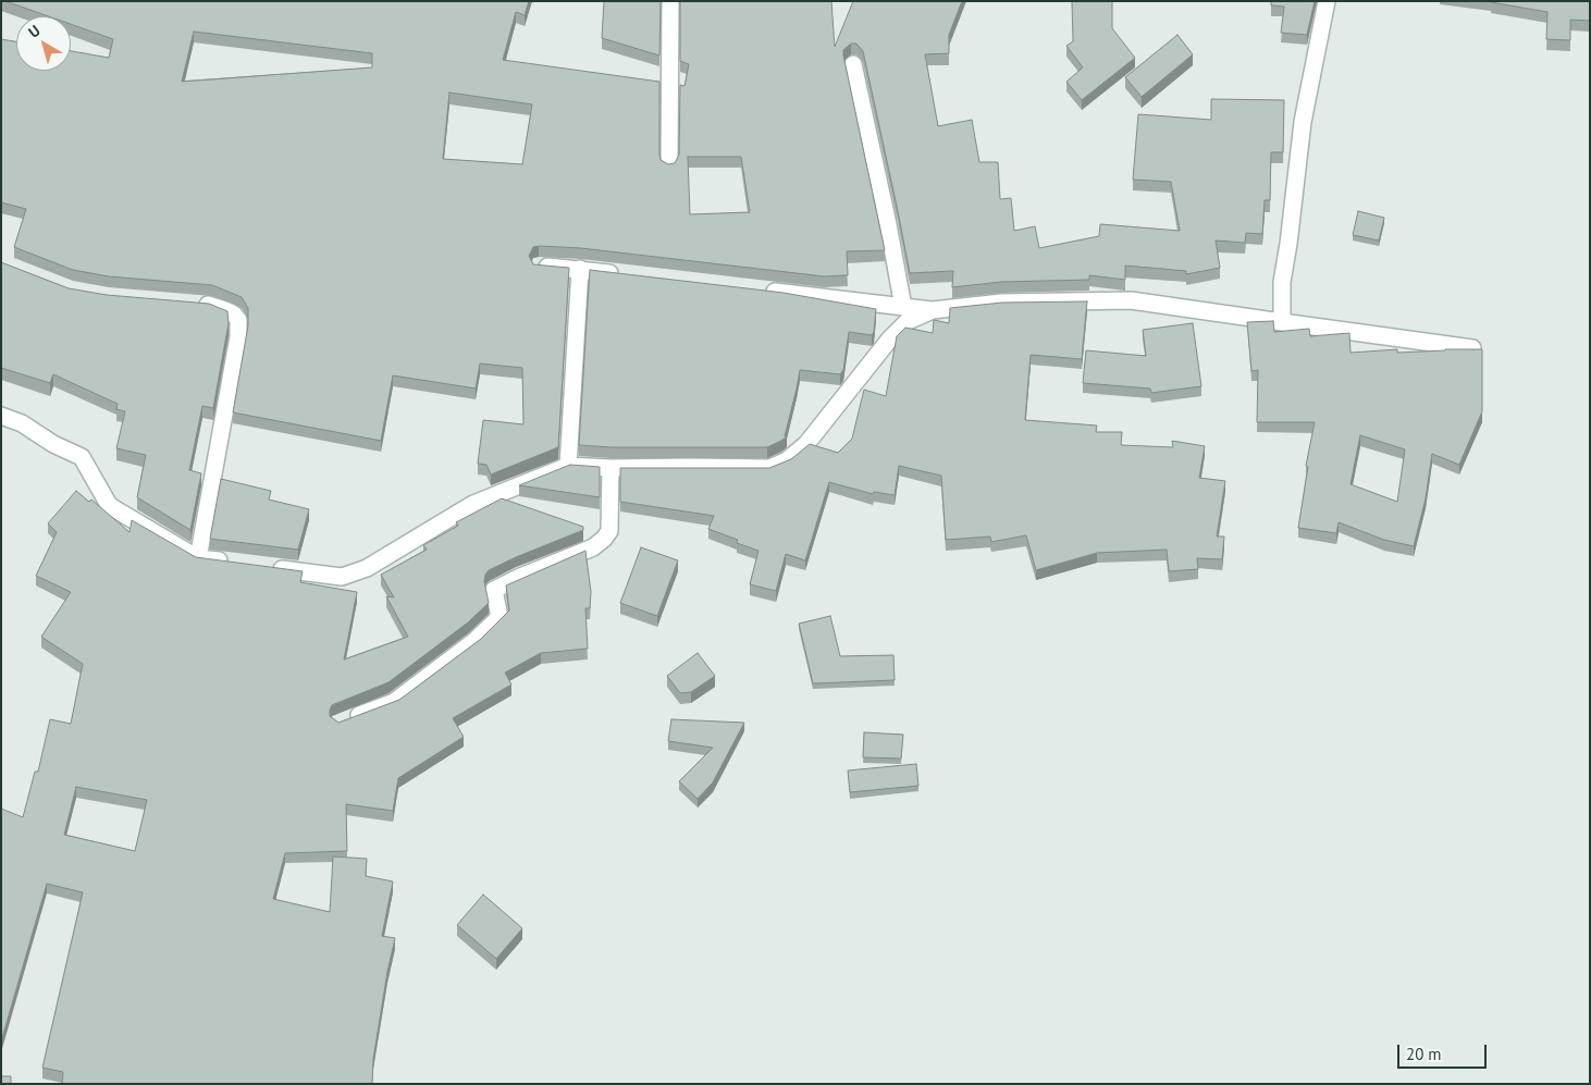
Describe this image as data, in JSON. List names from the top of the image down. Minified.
{"scale_bar":"20 m","north":"top left"}
